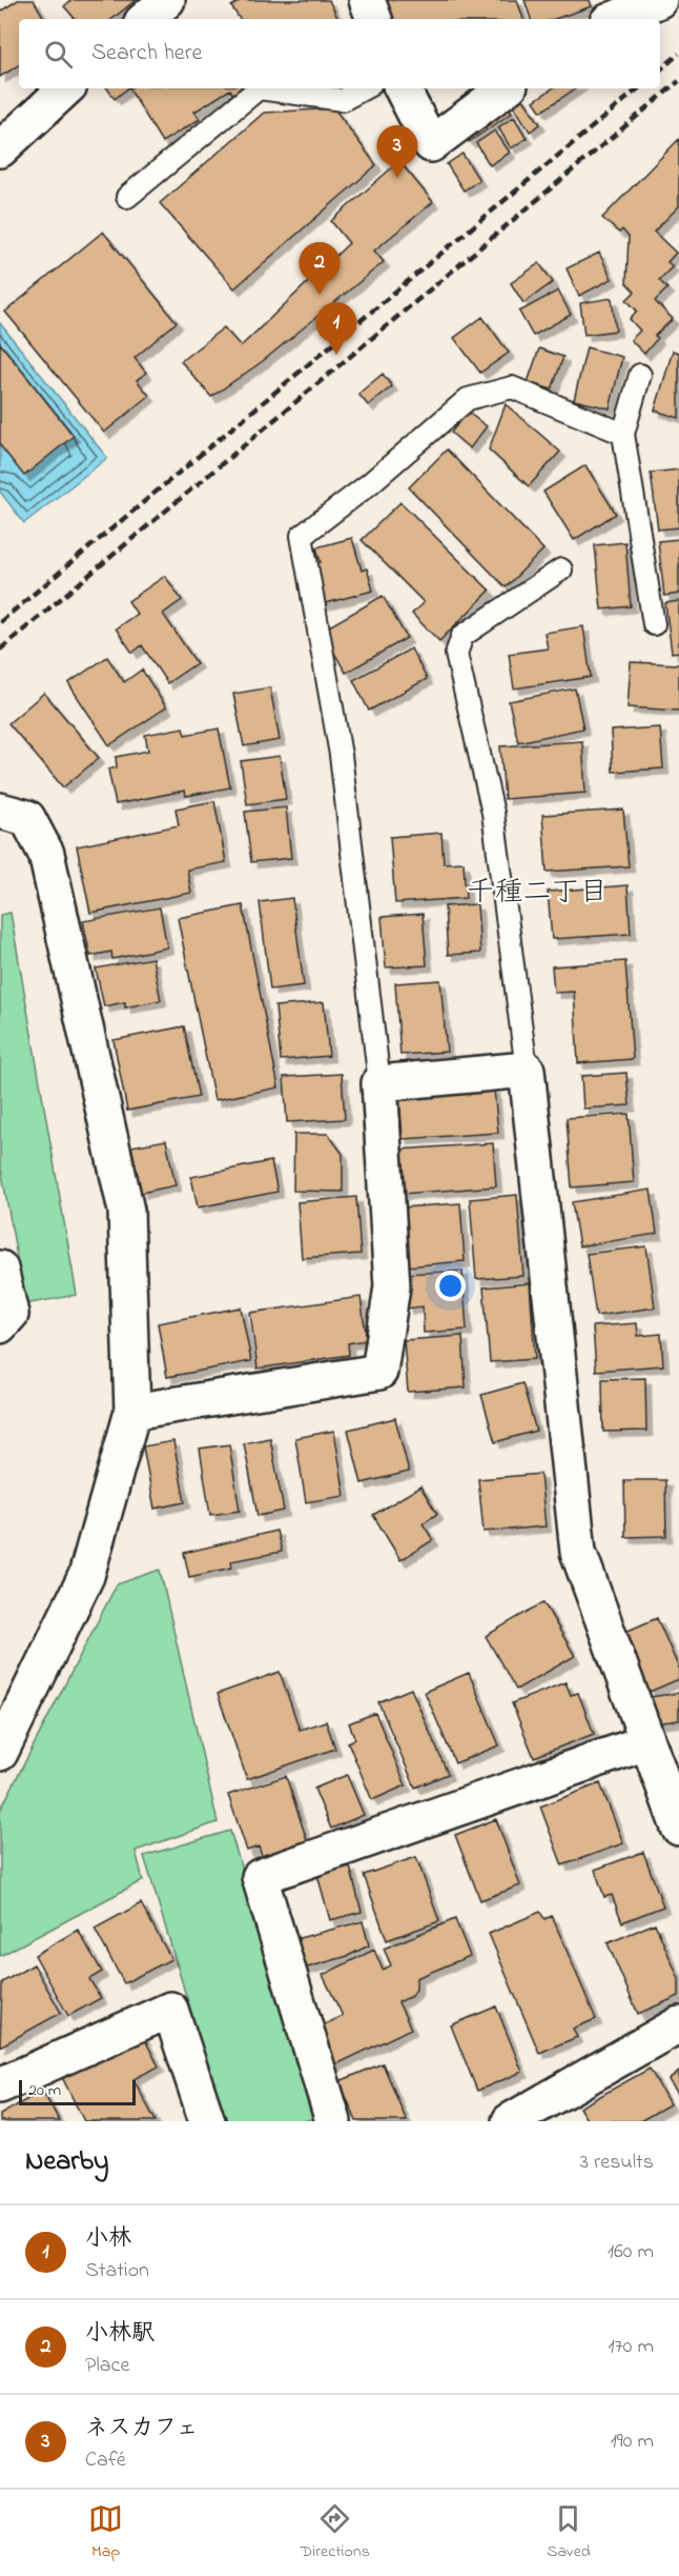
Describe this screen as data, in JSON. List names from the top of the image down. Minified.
{"districts":["千種二丁目"],"scale_bar":"20 m","page":{"search":"Search here","pins":["3","2","1"],"scale":"20 m","heading":["Nearby","3 results"],"list":[{"mark":"1","name":"小林","note":"Station","value":"160 m"},{"mark":"2","name":"小林駅","note":"Place","value":"170 m"},{"mark":"3","name":"ネスカフェ","note":"Café","value":"190 m"}],"nav":["Map","Directions","Saved"]}}
